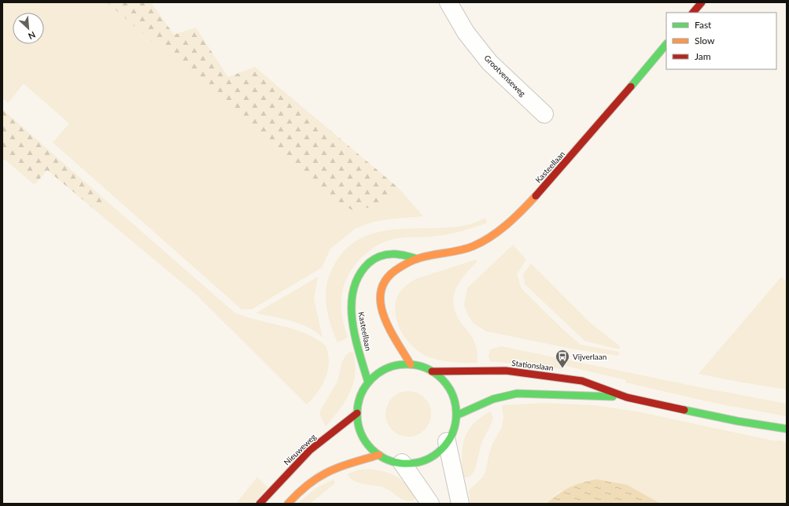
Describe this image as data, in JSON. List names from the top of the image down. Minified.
{"streets":{"street":["Grootvenseweg","Kasteellaan","Stationslaan","Nieuweweg"]},"crossings":[["Kasteellaan","Stationslaan"],["Kasteellaan","Nieuweweg"],["Stationslaan","Nieuweweg"]],"places":{"bus stop":["Vijverlaan"]},"legend":["Fast","Slow","Jam"],"north":"bottom right"}
